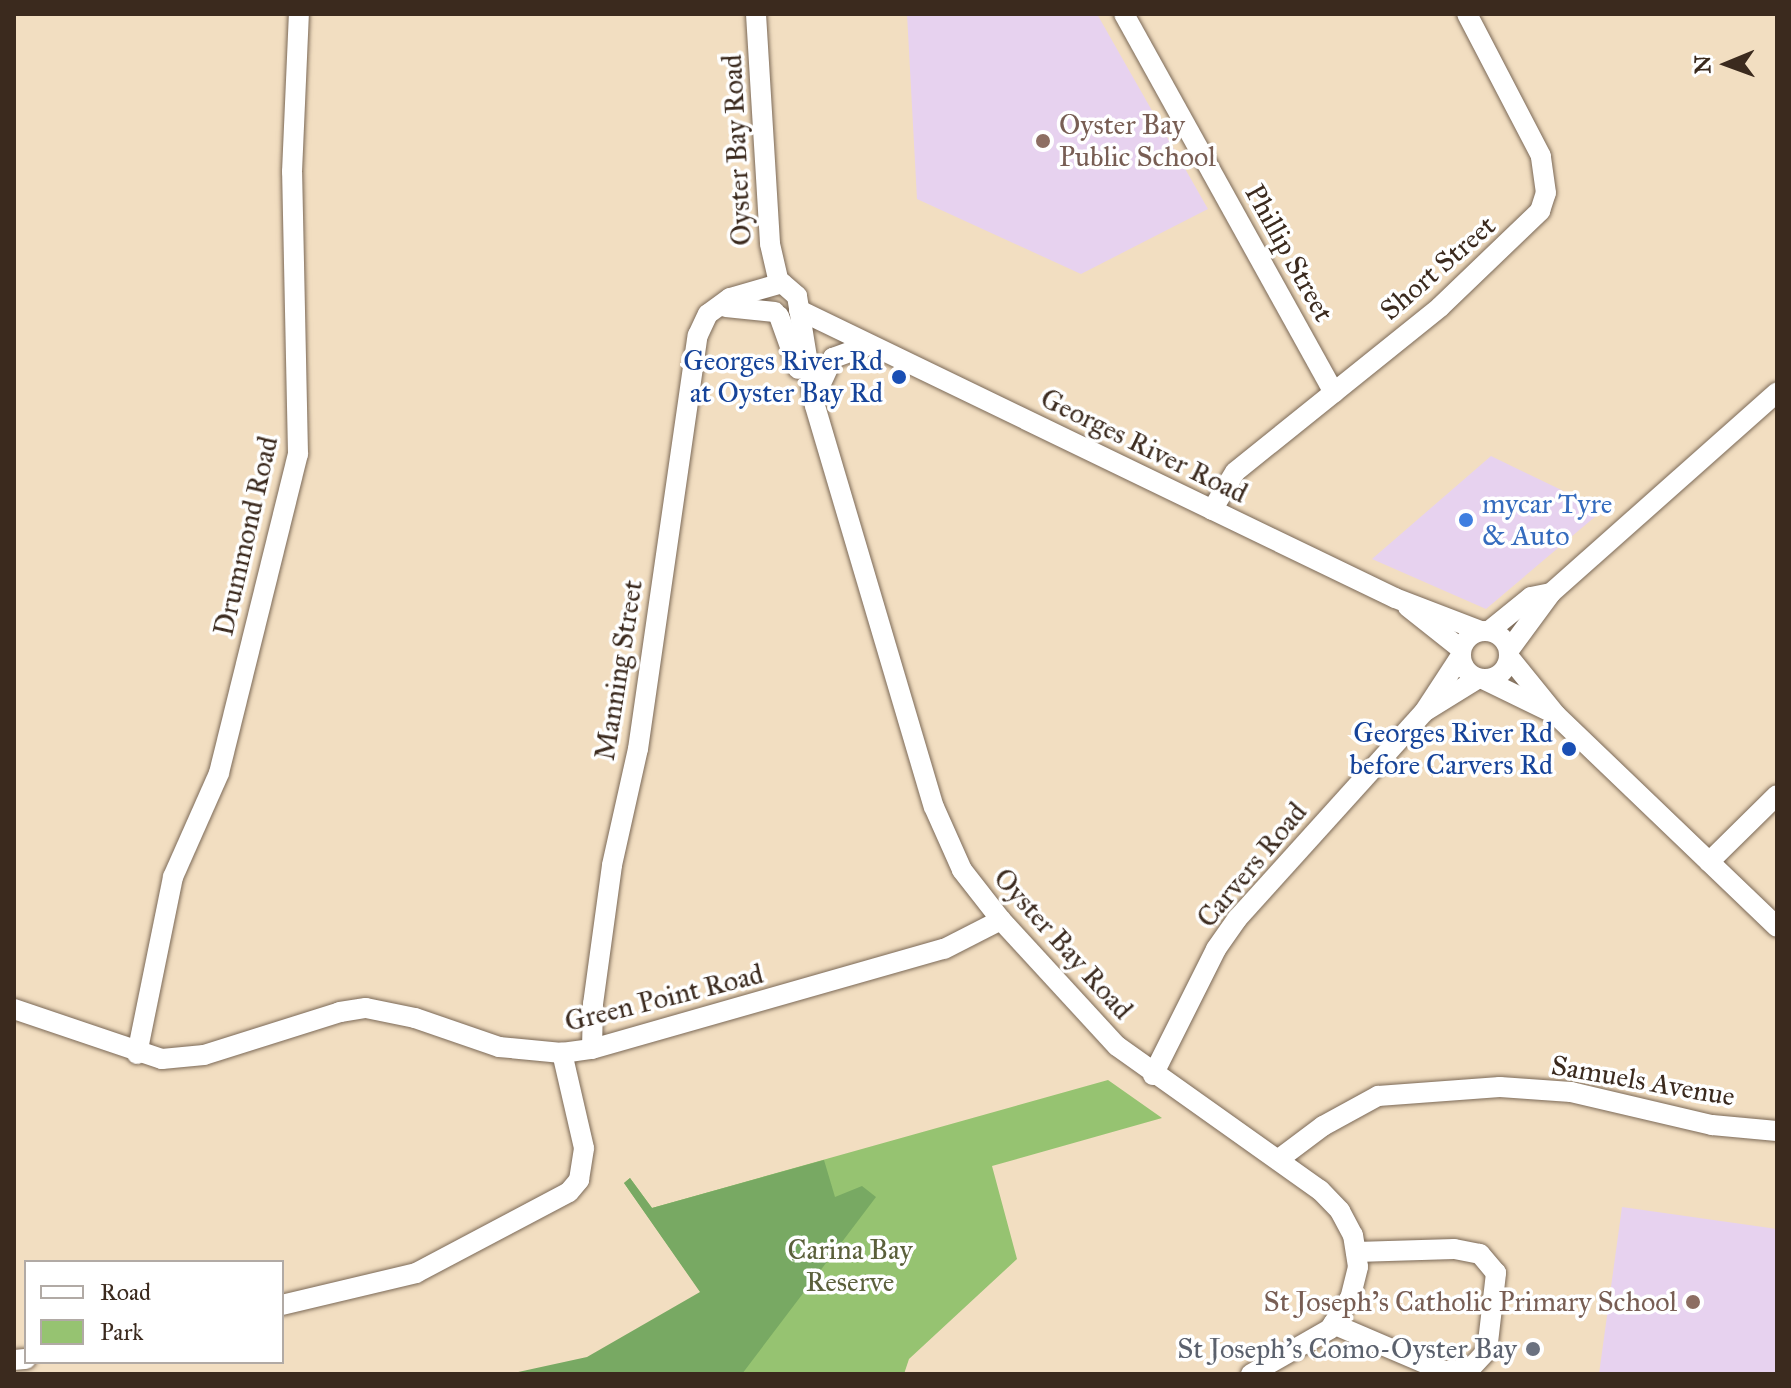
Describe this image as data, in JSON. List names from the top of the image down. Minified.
{"streets":{"street":["Oyster Bay Road","Phillip Street","Short Street","Georges River Road","Drummond Road","Manning Street","Carvers Road","Green Point Road","Samuels Avenue"]},"crossings":[["Oyster Bay Road","Georges River Road"],["Oyster Bay Road","Carvers Road"],["Oyster Bay Road","Green Point Road"],["Oyster Bay Road","Samuels Avenue"],["Phillip Street","Short Street"],["Short Street","Georges River Road"],["Georges River Road","Carvers Road"],["Drummond Road","Green Point Road"],["Manning Street","Green Point Road"]],"parks":["Carina Bay Reserve"],"places":["Oyster Bay Public School","Georges River Rd at Oyster Bay Rd","mycar Tyre & Auto","Georges River Rd before Carvers Rd","St Joseph's Catholic Primary School","St Joseph's Como-Oyster Bay"],"legend":["Road","Park"],"north":"left"}
